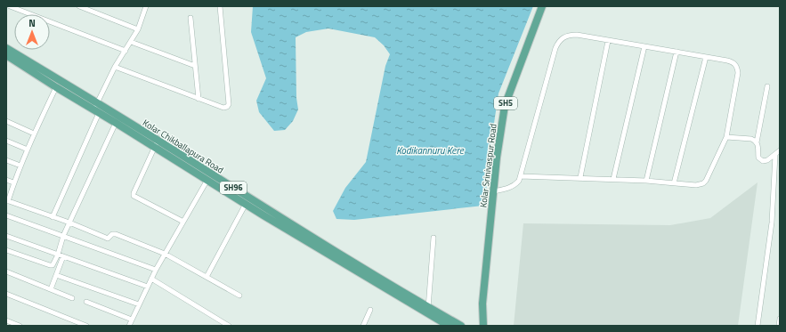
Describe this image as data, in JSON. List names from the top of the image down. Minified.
{"streets":{"main road":["SH5","Kolar Chikballapura Road","Kolar Srinivaspur Road","SH96"]},"water":["Kodikannuru Kere"],"north":"top"}
